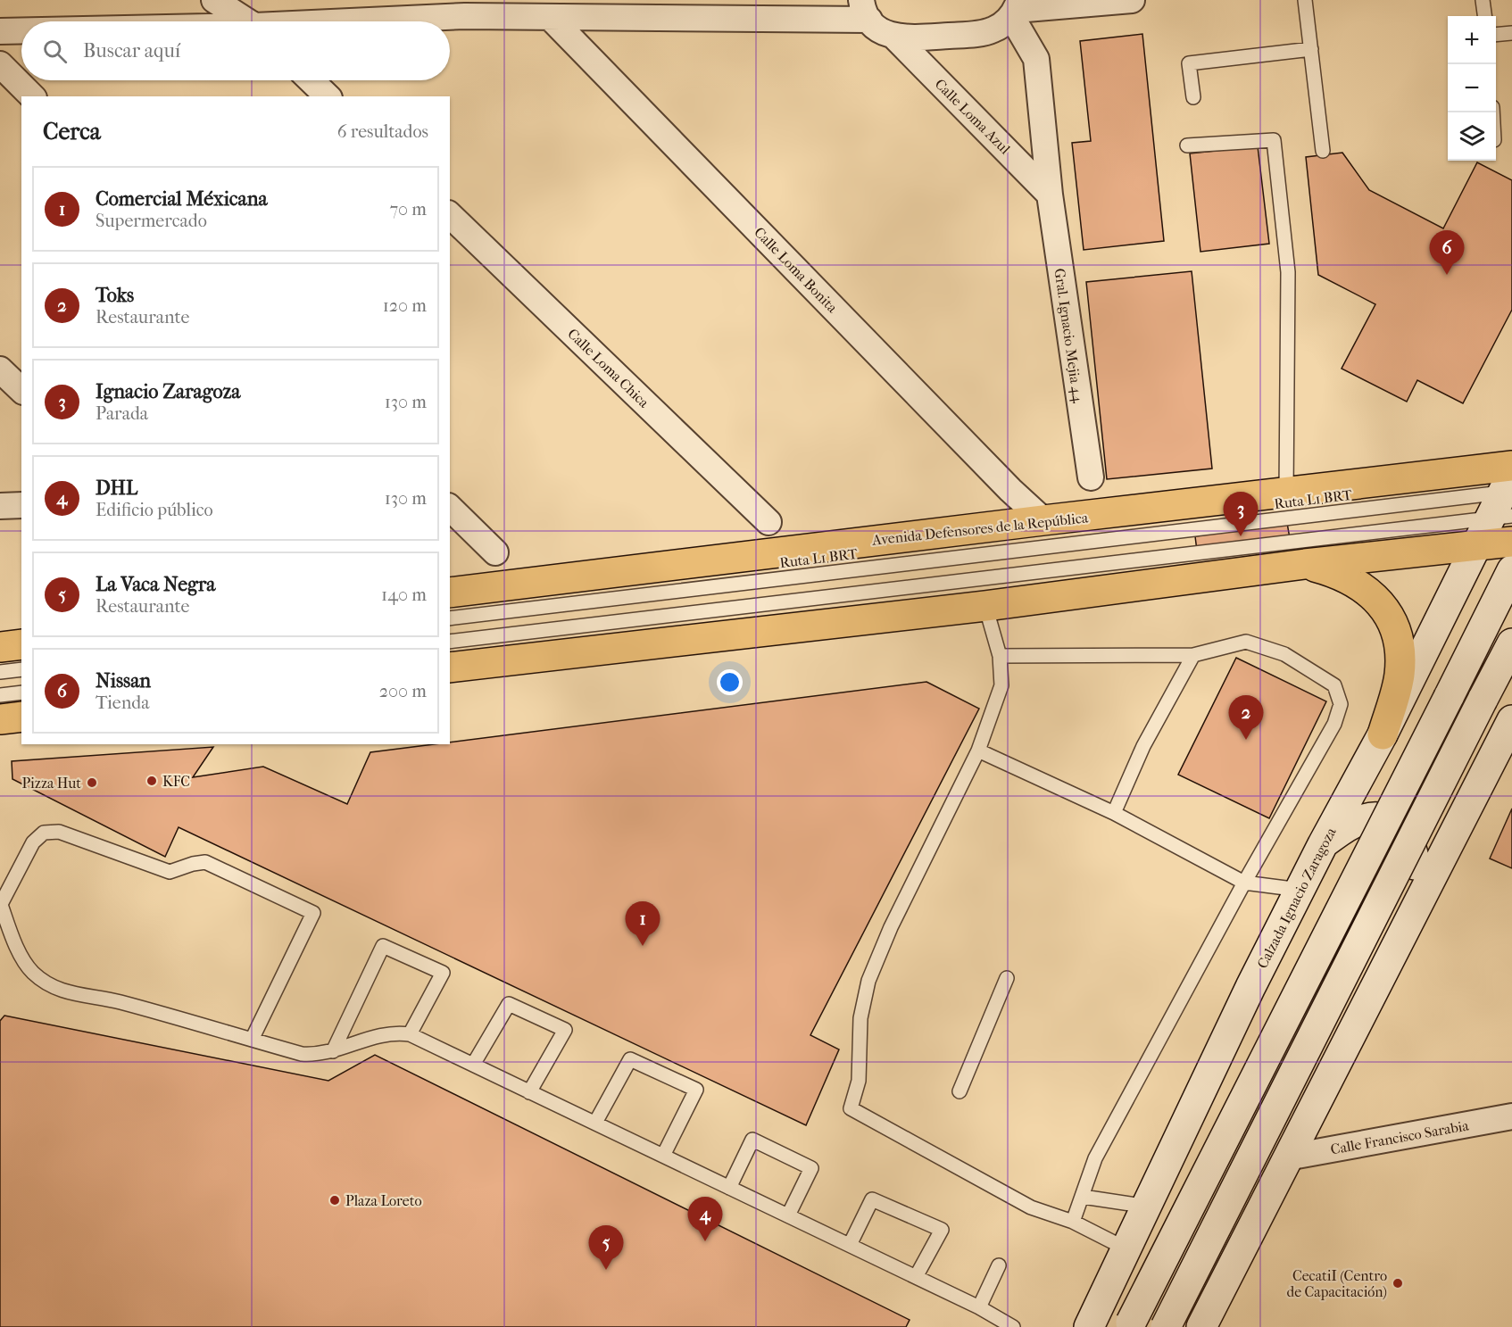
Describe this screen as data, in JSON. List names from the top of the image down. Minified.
{"streets":{"main road":["Avenida Defensores de la República","Calzada Ignacio Zaragoza"],"street":["Calle Loma Azul","Calle Loma Bonita","Gral. Ignacio Mejia 44","Calle Loma Chica","Calle Francisco Sarabia"],"lane":["Ruta L1 BRT"]},"crossings":[["Calle Loma Azul","Gral. Ignacio Mejia 44"],["Calle Loma Bonita","Avenida Defensores de la República"],["Ruta L1 BRT","Avenida Defensores de la República"],["Ruta L1 BRT","Calzada Ignacio Zaragoza"],["Avenida Defensores de la República","Calzada Ignacio Zaragoza"]],"places":["KFC","Pizza Hut","Plaza Loreto","CecatiI (Centro de Capacitación)"],"page":{"map_buttons":["+","−"],"search":"Buscar aquí","heading":["Cerca","6 resultados"],"list":[{"mark":"1","name":"Comercial Méxicana","note":"Supermercado","value":"70 m"},{"mark":"2","name":"Toks","note":"Restaurante","value":"120 m"},{"mark":"3","name":"Ignacio Zaragoza","note":"Parada","value":"130 m"},{"mark":"4","name":"DHL","note":"Edificio público","value":"130 m"},{"mark":"5","name":"La Vaca Negra","note":"Restaurante","value":"140 m"},{"mark":"6","name":"Nissan","note":"Tienda","value":"200 m"}],"pins":["6","3","2","1","4","5"]}}
